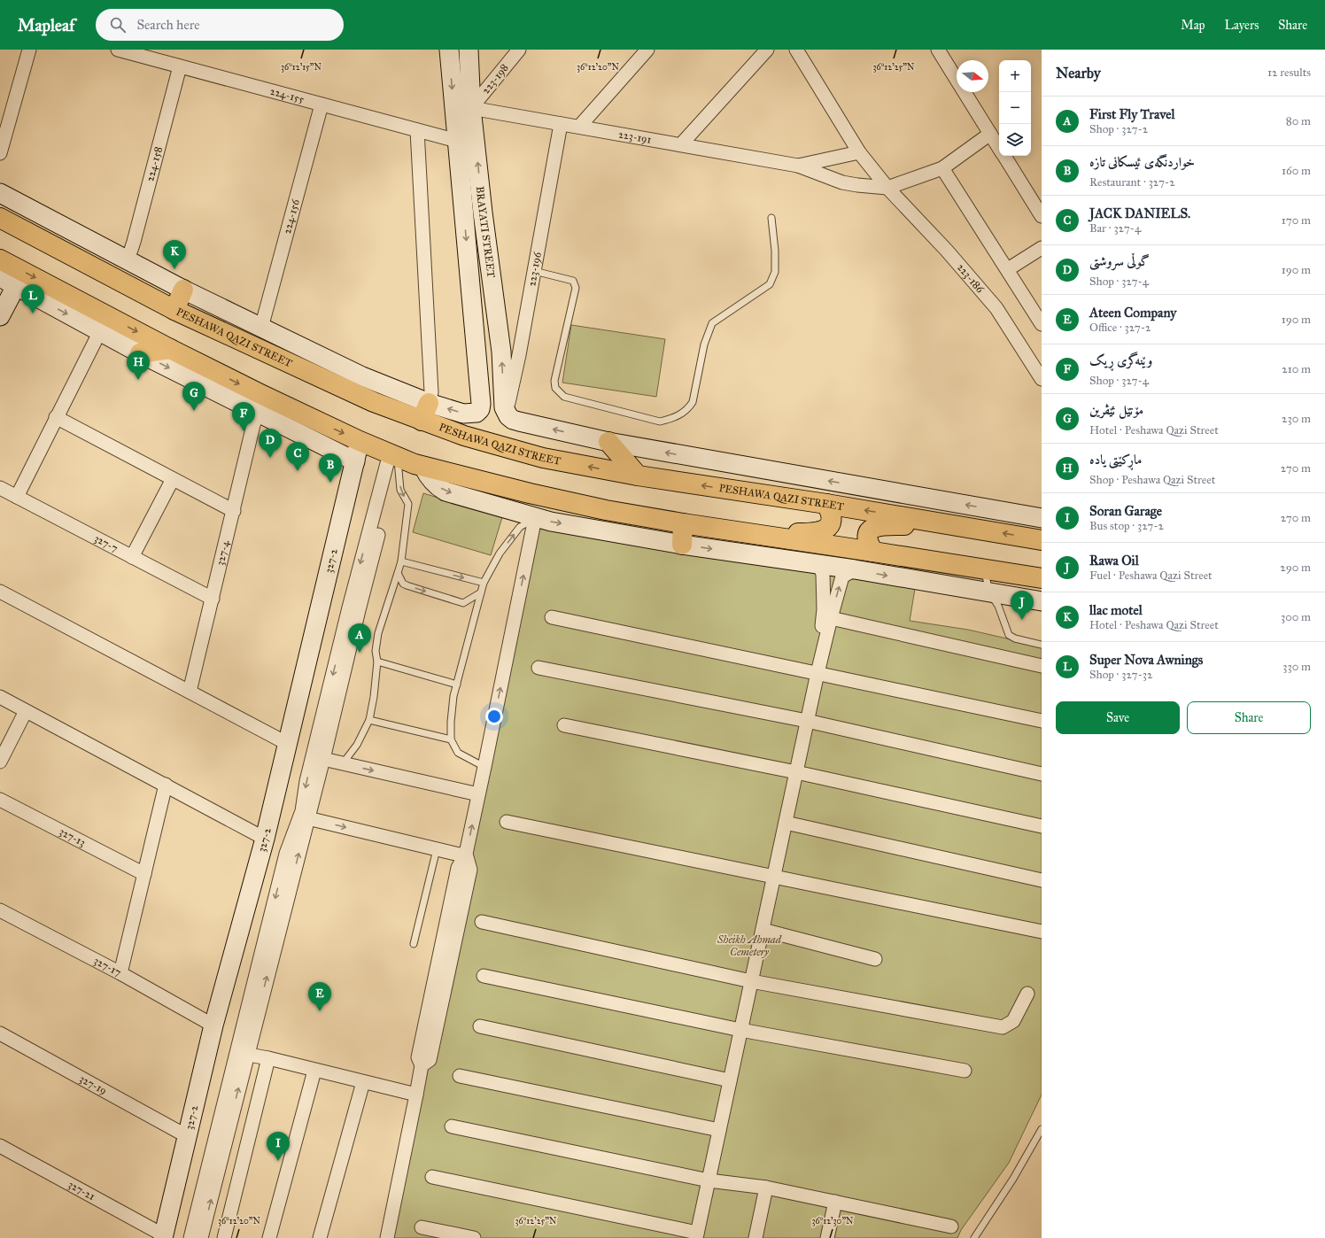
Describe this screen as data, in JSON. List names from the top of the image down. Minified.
{"streets":{"highway":["PESHAWA QAZI STREET"],"street":["223-198","224-155","223-191","224-158","224-156","BRAYATI STREET","223-196","223-186","327-7","327-4","327-2","327-13","327-17","327-19","327-21"]},"crossings":[["223-198","223-191"],["223-198","BRAYATI STREET"],["224-155","224-158"],["224-155","224-156"],["224-155","BRAYATI STREET"],["223-191","BRAYATI STREET"],["223-191","223-196"],["BRAYATI STREET","223-196"],["327-7","327-4"],["327-2","327-17"],["327-2","327-19"],["327-2","327-21"]],"parks":["Sheikh Ahmad Cemetery"],"north":"right","page":{"header":"Mapleaf","search":"Search here","nav":["Map","Layers","Share"],"heading":["Nearby","12 results"],"map_buttons":["+","−"],"list":[{"mark":"A","name":"First Fly Travel","note":"Shop · 327-2","value":"80 m"},{"mark":"B","name":"خواردنگەی ئیسکانی تازە","note":"Restaurant · 327-2","value":"160 m"},{"mark":"C","name":"JACK DANIELS.","note":"Bar · 327-4","value":"170 m"},{"mark":"D","name":"گوڵی سروشتی","note":"Shop · 327-4","value":"190 m"},{"mark":"E","name":"Ateen Company","note":"Office · 327-2","value":"190 m"},{"mark":"F","name":"وێنەگری ڕیک","note":"Shop · 327-4","value":"210 m"},{"mark":"G","name":"مۆتێل ئێڤرین","note":"Hotel · Peshawa Qazi Street","value":"230 m"},{"mark":"H","name":"ماڕکێتی یادە","note":"Shop · Peshawa Qazi Street","value":"270 m"},{"mark":"I","name":"Soran Garage","note":"Bus stop · 327-2","value":"270 m"},{"mark":"J","name":"Rawa Oil","note":"Fuel · Peshawa Qazi Street","value":"290 m"},{"mark":"K","name":"llac motel","note":"Hotel · Peshawa Qazi Street","value":"300 m"},{"mark":"L","name":"Super Nova Awnings","note":"Shop · 327-32","value":"330 m"}],"pins":["K","L","H","G","F","D","C","B","J","A","E","I"],"buttons":["Save","Share"]},"coordinates":["36°12'15\"N","36°12'20\"N","36°12'25\"N","36°12'30\"N"]}
